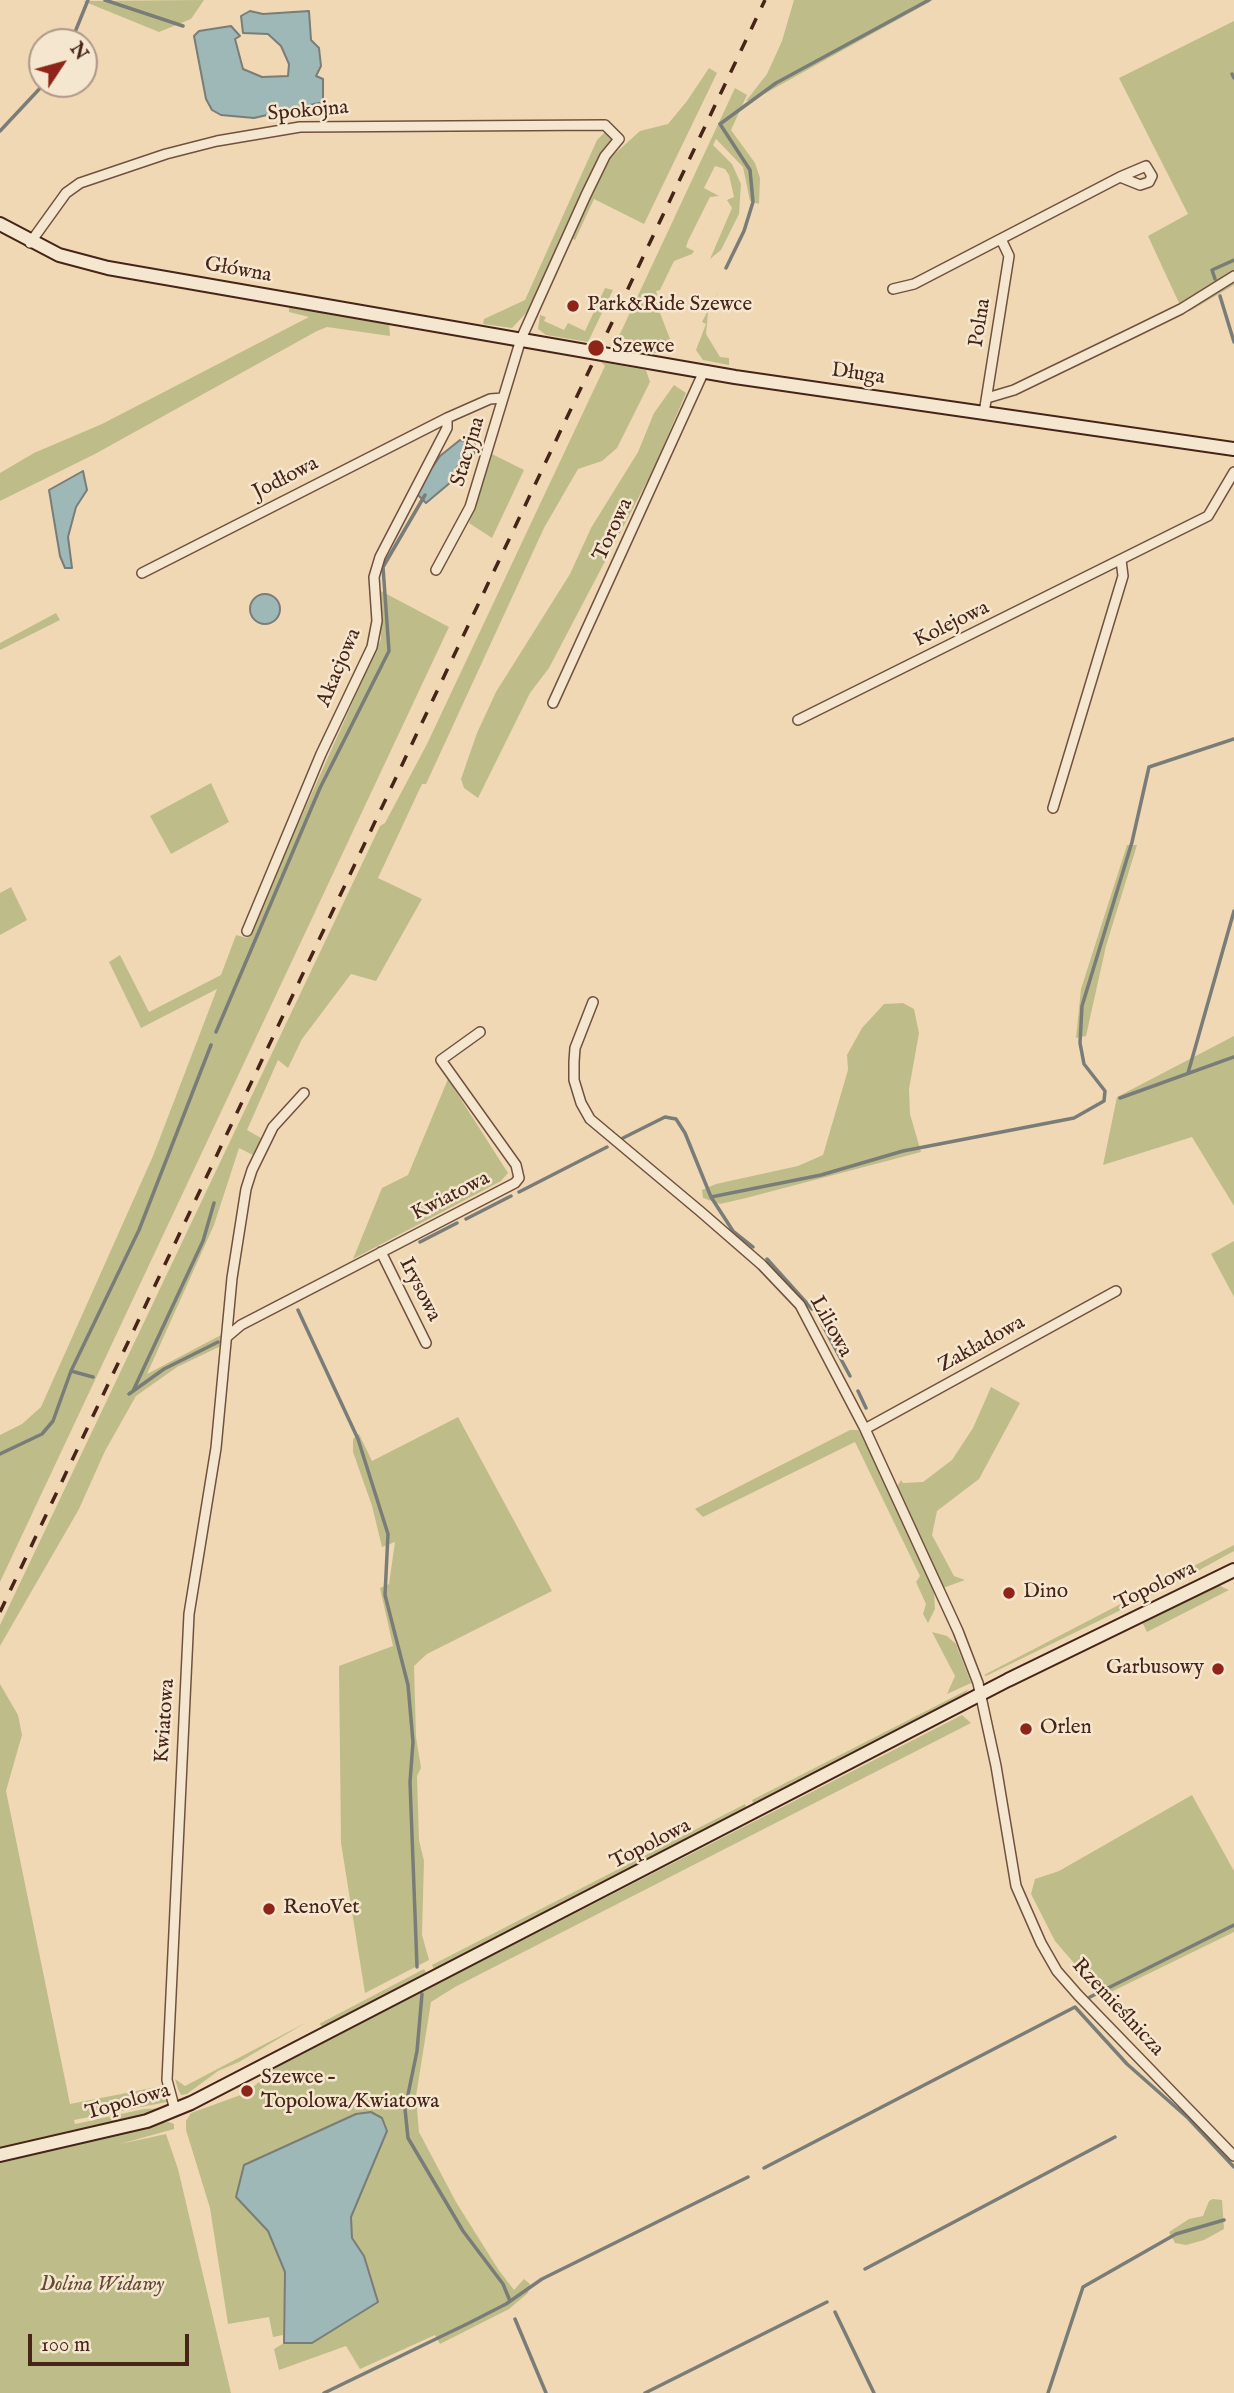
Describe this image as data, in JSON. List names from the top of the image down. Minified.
{"streets":{"main road":["Główna","Długa","Topolowa"],"street":["Spokojna","Polna","Stacyjna","Jodłowa","Torowa","Kolejowa","Akacjowa","Kwiatowa","Irysowa","Liliowa","Zakładowa","Rzemieślnicza"]},"crossings":[["Spokojna","Główna"],["Spokojna","Stacyjna"],["Główna","Długa"],["Polna","Długa"],["Długa","Stacyjna"],["Długa","Torowa"],["Stacyjna","Jodłowa"],["Jodłowa","Akacjowa"],["Kwiatowa","Irysowa"],["Kwiatowa","Topolowa"],["Liliowa","Zakładowa"],["Liliowa","Topolowa"],["Liliowa","Rzemieślnicza"],["Topolowa","Rzemieślnicza"]],"parks":["Dolina Widawy"],"places":["Park&Ride Szewce","Szewce","Dino","Garbusowy","Orlen","RenoVet","Szewce – Topolowa/Kwiatowa"],"scale_bar":"100 m","north":"top right"}
